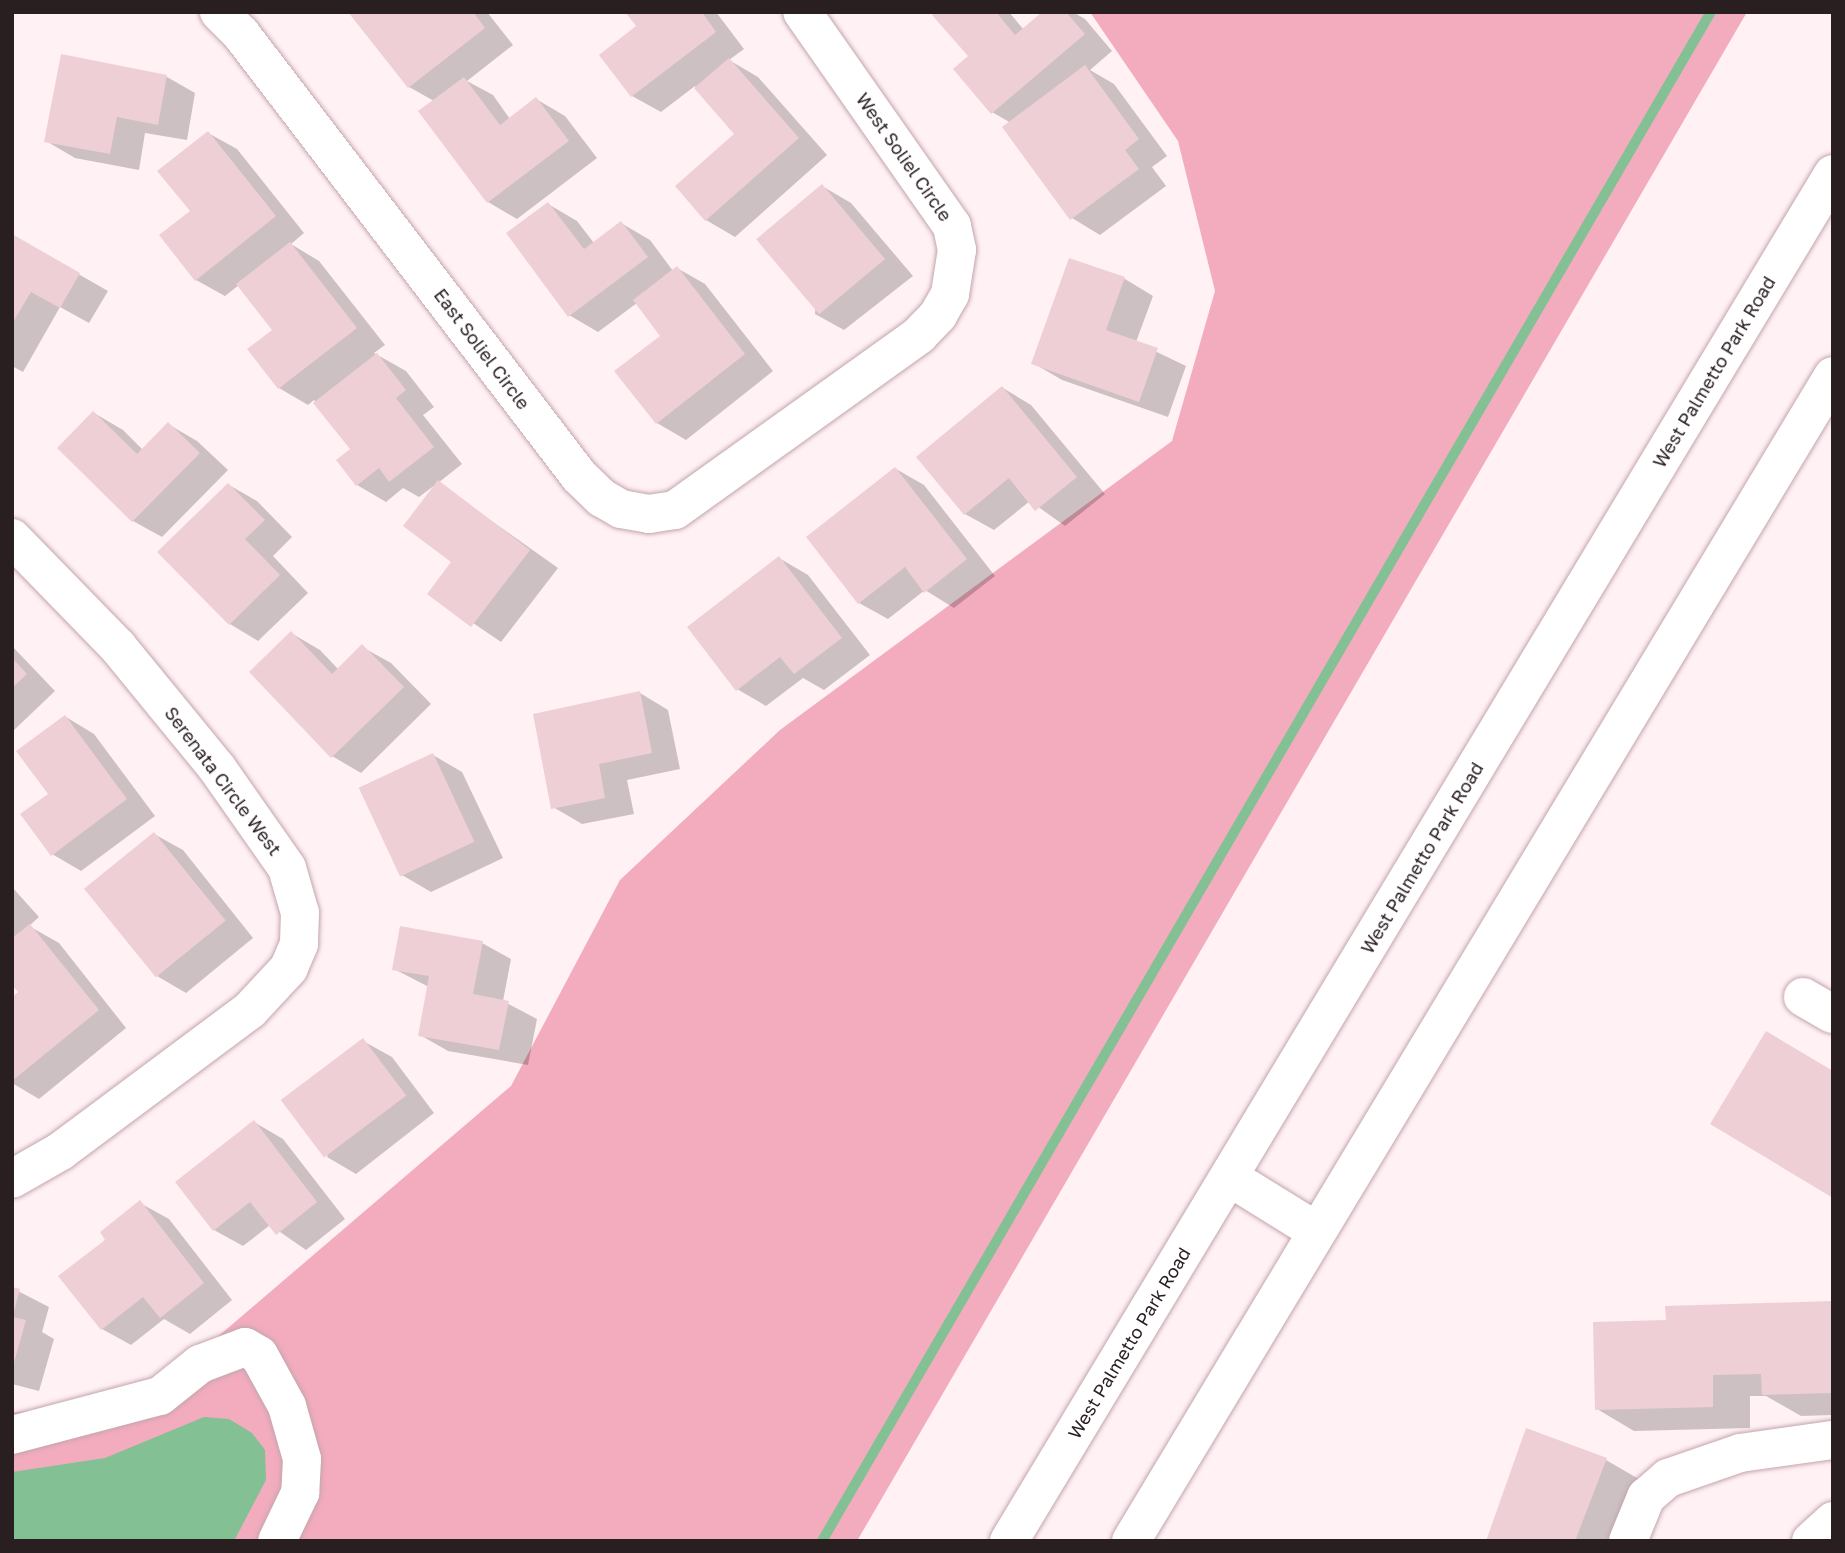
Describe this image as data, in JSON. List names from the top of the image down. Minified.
{"streets":{"main road":["West Soliel Circle","East Soliel Circle","West Palmetto Park Road","Serenata Circle West"]},"crossings":[["West Soliel Circle","East Soliel Circle"]]}
